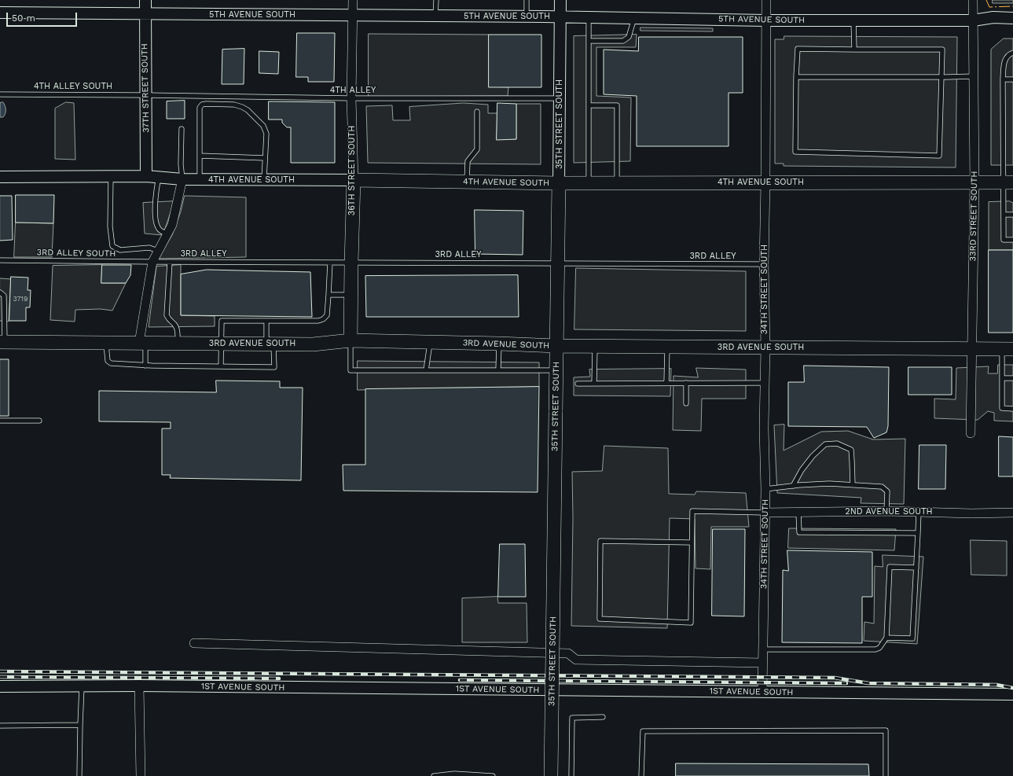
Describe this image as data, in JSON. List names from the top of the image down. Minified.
{"streets":{"main road":["35TH STREET SOUTH","36TH STREET SOUTH","4TH AVENUE SOUTH","3RD AVENUE SOUTH"],"street":["5TH AVENUE SOUTH","37TH STREET SOUTH","33RD STREET SOUTH","34TH STREET SOUTH","2ND AVENUE SOUTH","1ST AVENUE SOUTH"],"lane":["4TH ALLEY SOUTH","4TH ALLEY","3RD ALLEY SOUTH","3RD ALLEY"]},"crossings":[["5TH AVENUE SOUTH","37TH STREET SOUTH"],["5TH AVENUE SOUTH","35TH STREET SOUTH"],["5TH AVENUE SOUTH","36TH STREET SOUTH"],["5TH AVENUE SOUTH","33RD STREET SOUTH"],["5TH AVENUE SOUTH","34TH STREET SOUTH"],["4TH ALLEY SOUTH","37TH STREET SOUTH"],["4TH ALLEY SOUTH","4TH ALLEY"],["37TH STREET SOUTH","4TH ALLEY"],["37TH STREET SOUTH","4TH AVENUE SOUTH"],["4TH ALLEY","35TH STREET SOUTH"],["4TH ALLEY","36TH STREET SOUTH"],["35TH STREET SOUTH","4TH AVENUE SOUTH"],["35TH STREET SOUTH","3RD ALLEY"],["35TH STREET SOUTH","3RD AVENUE SOUTH"],["36TH STREET SOUTH","4TH AVENUE SOUTH"],["36TH STREET SOUTH","3RD ALLEY"],["36TH STREET SOUTH","3RD AVENUE SOUTH"],["4TH AVENUE SOUTH","33RD STREET SOUTH"],["4TH AVENUE SOUTH","34TH STREET SOUTH"],["33RD STREET SOUTH","3RD AVENUE SOUTH"],["3RD ALLEY SOUTH","3RD ALLEY"],["3RD ALLEY","34TH STREET SOUTH"],["34TH STREET SOUTH","3RD AVENUE SOUTH"],["34TH STREET SOUTH","2ND AVENUE SOUTH"],["34TH STREET SOUTH","1ST AVENUE SOUTH"]],"house_numbers":["3719"],"scale_bar":"50 m"}
